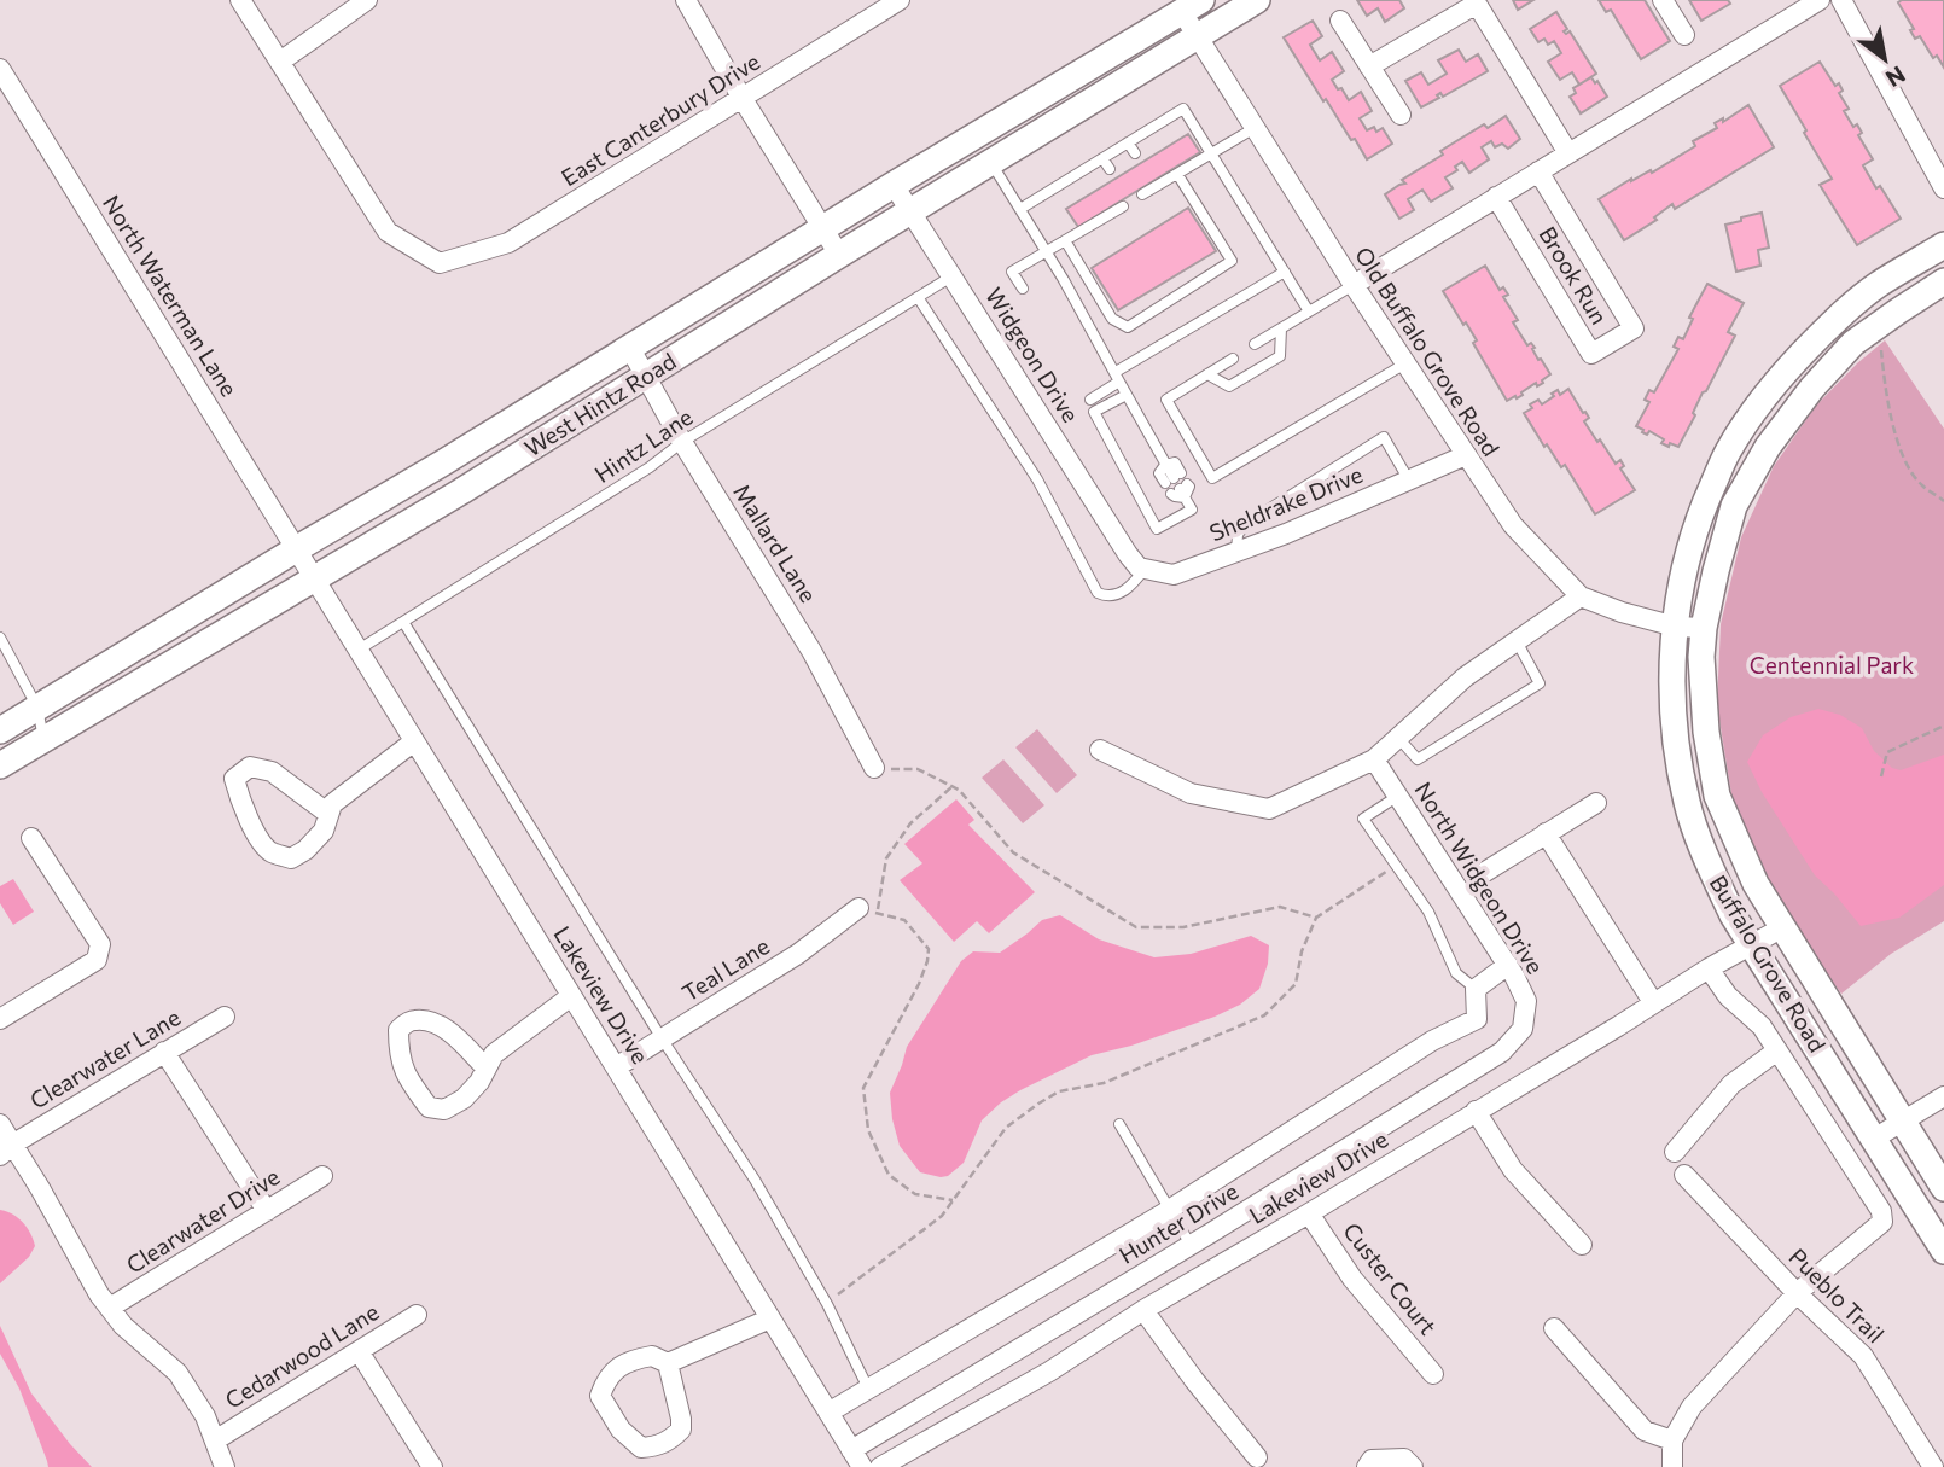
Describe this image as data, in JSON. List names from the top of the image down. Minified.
{"streets":{"main road":["West Hintz Road","Buffalo Grove Road"],"street":["East Canterbury Drive","Brook Run","North Waterman Lane","Old Buffalo Grove Road","Widgeon Drive","Sheldrake Drive","Mallard Lane","North Widgeon Drive","Teal Lane","Lakeview Drive","Clearwater Lane","Clearwater Drive","Hunter Drive","Custer Court","Pueblo Trail","Cedarwood Lane"],"lane":["Hintz Lane"]},"crossings":[["North Waterman Lane","West Hintz Road"],["North Waterman Lane","Lakeview Drive"],["Old Buffalo Grove Road","West Hintz Road"],["Old Buffalo Grove Road","Sheldrake Drive"],["Old Buffalo Grove Road","Buffalo Grove Road"],["Widgeon Drive","West Hintz Road"],["Widgeon Drive","Hintz Lane"],["Widgeon Drive","Sheldrake Drive"],["West Hintz Road","Mallard Lane"],["West Hintz Road","Lakeview Drive"],["Hintz Lane","Mallard Lane"],["Hintz Lane","Lakeview Drive"],["North Widgeon Drive","Hunter Drive"],["Buffalo Grove Road","Lakeview Drive"],["Teal Lane","Lakeview Drive"],["Lakeview Drive","Hunter Drive"],["Lakeview Drive","Custer Court"]],"parks":["Centennial Park"],"north":"bottom right"}
